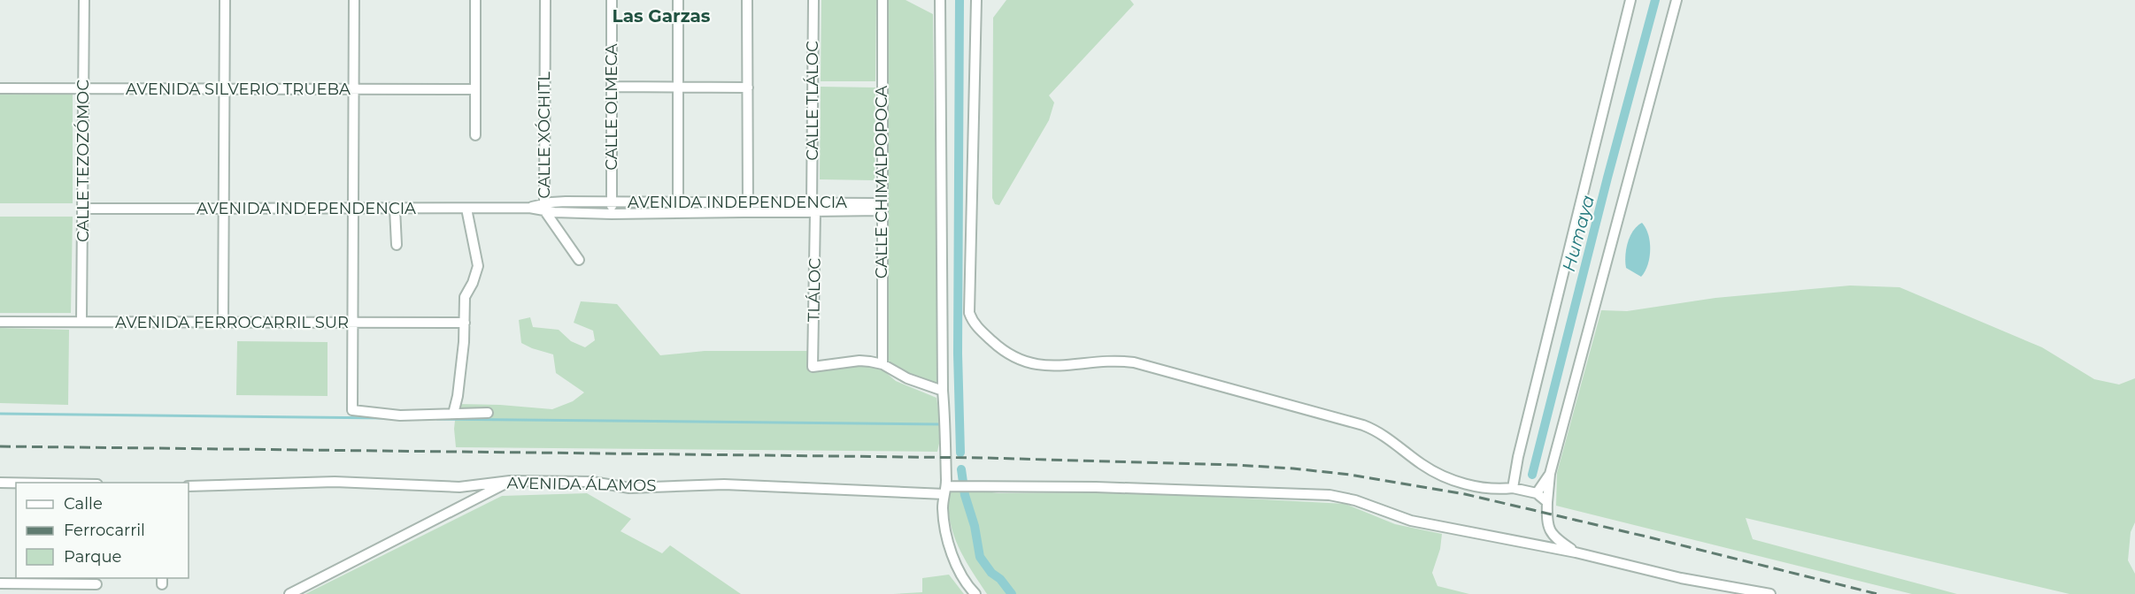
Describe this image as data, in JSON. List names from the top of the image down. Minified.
{"streets":{"street":["AVENIDA SILVERIO TRUEBA","CALLE TLÁLOC","CALLE OLMECA","CALLE XÓCHITL","CALLE TEZOZÓMOC","CALLE CHIMALPOPOCA","AVENIDA INDEPENDENCIA","TLÁLOC","AVENIDA FERROCARRIL SUR","AVENIDA ÁLAMOS"]},"crossings":[["AVENIDA SILVERIO TRUEBA","CALLE TEZOZÓMOC"],["CALLE TLÁLOC","AVENIDA INDEPENDENCIA"],["CALLE OLMECA","AVENIDA INDEPENDENCIA"],["CALLE XÓCHITL","AVENIDA INDEPENDENCIA"],["CALLE TEZOZÓMOC","AVENIDA INDEPENDENCIA"],["CALLE TEZOZÓMOC","AVENIDA FERROCARRIL SUR"],["CALLE CHIMALPOPOCA","AVENIDA INDEPENDENCIA"],["CALLE CHIMALPOPOCA","TLÁLOC"],["AVENIDA INDEPENDENCIA","TLÁLOC"]],"districts":["Las Garzas"],"water":["Humaya"],"legend":["Calle","Ferrocarril","Parque"]}
